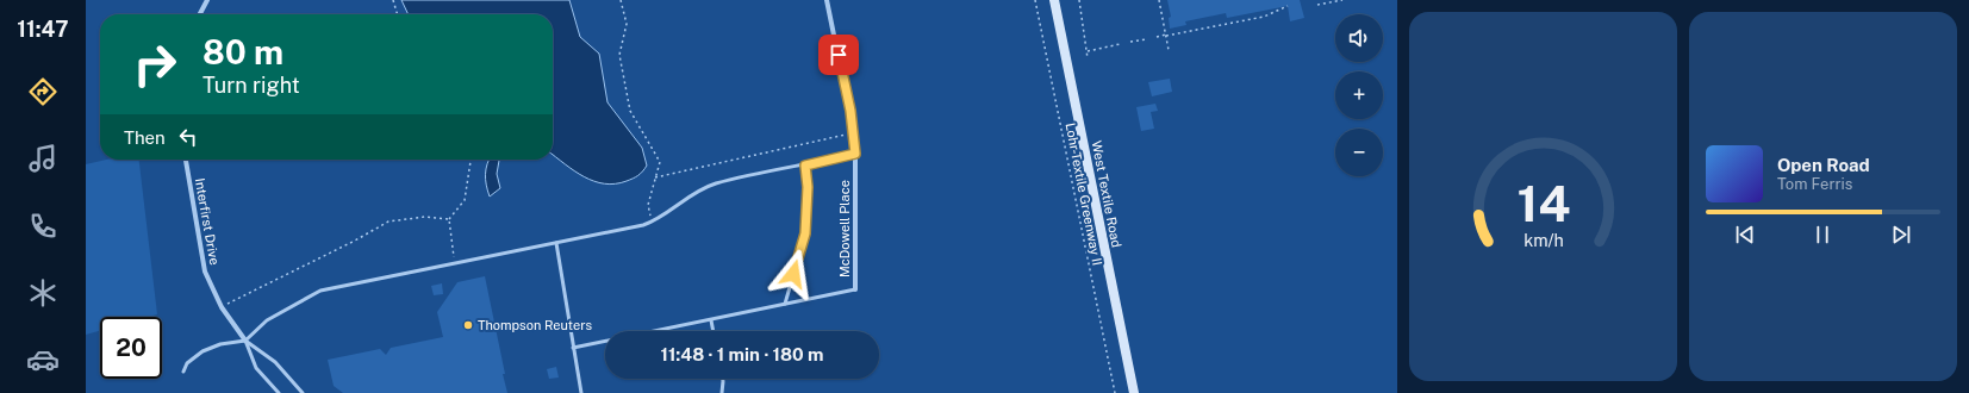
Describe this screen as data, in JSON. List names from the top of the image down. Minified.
{"streets":{"main road":["West Textile Road"],"street":["Interfirst Drive","McDowell Place"],"path":["Lohr-Textile Greenway II"]},"places":["Thompson Reuters"],"page":{"tabs":"11:47","map_buttons":["+","−"],"turn":["80 m","Turn right"],"then":"Then","song":["Open Road","Tom Ferris"],"limit":"20","trip":"11:48 · 1 min · 180 m","gauge":["14","km/h"]}}
